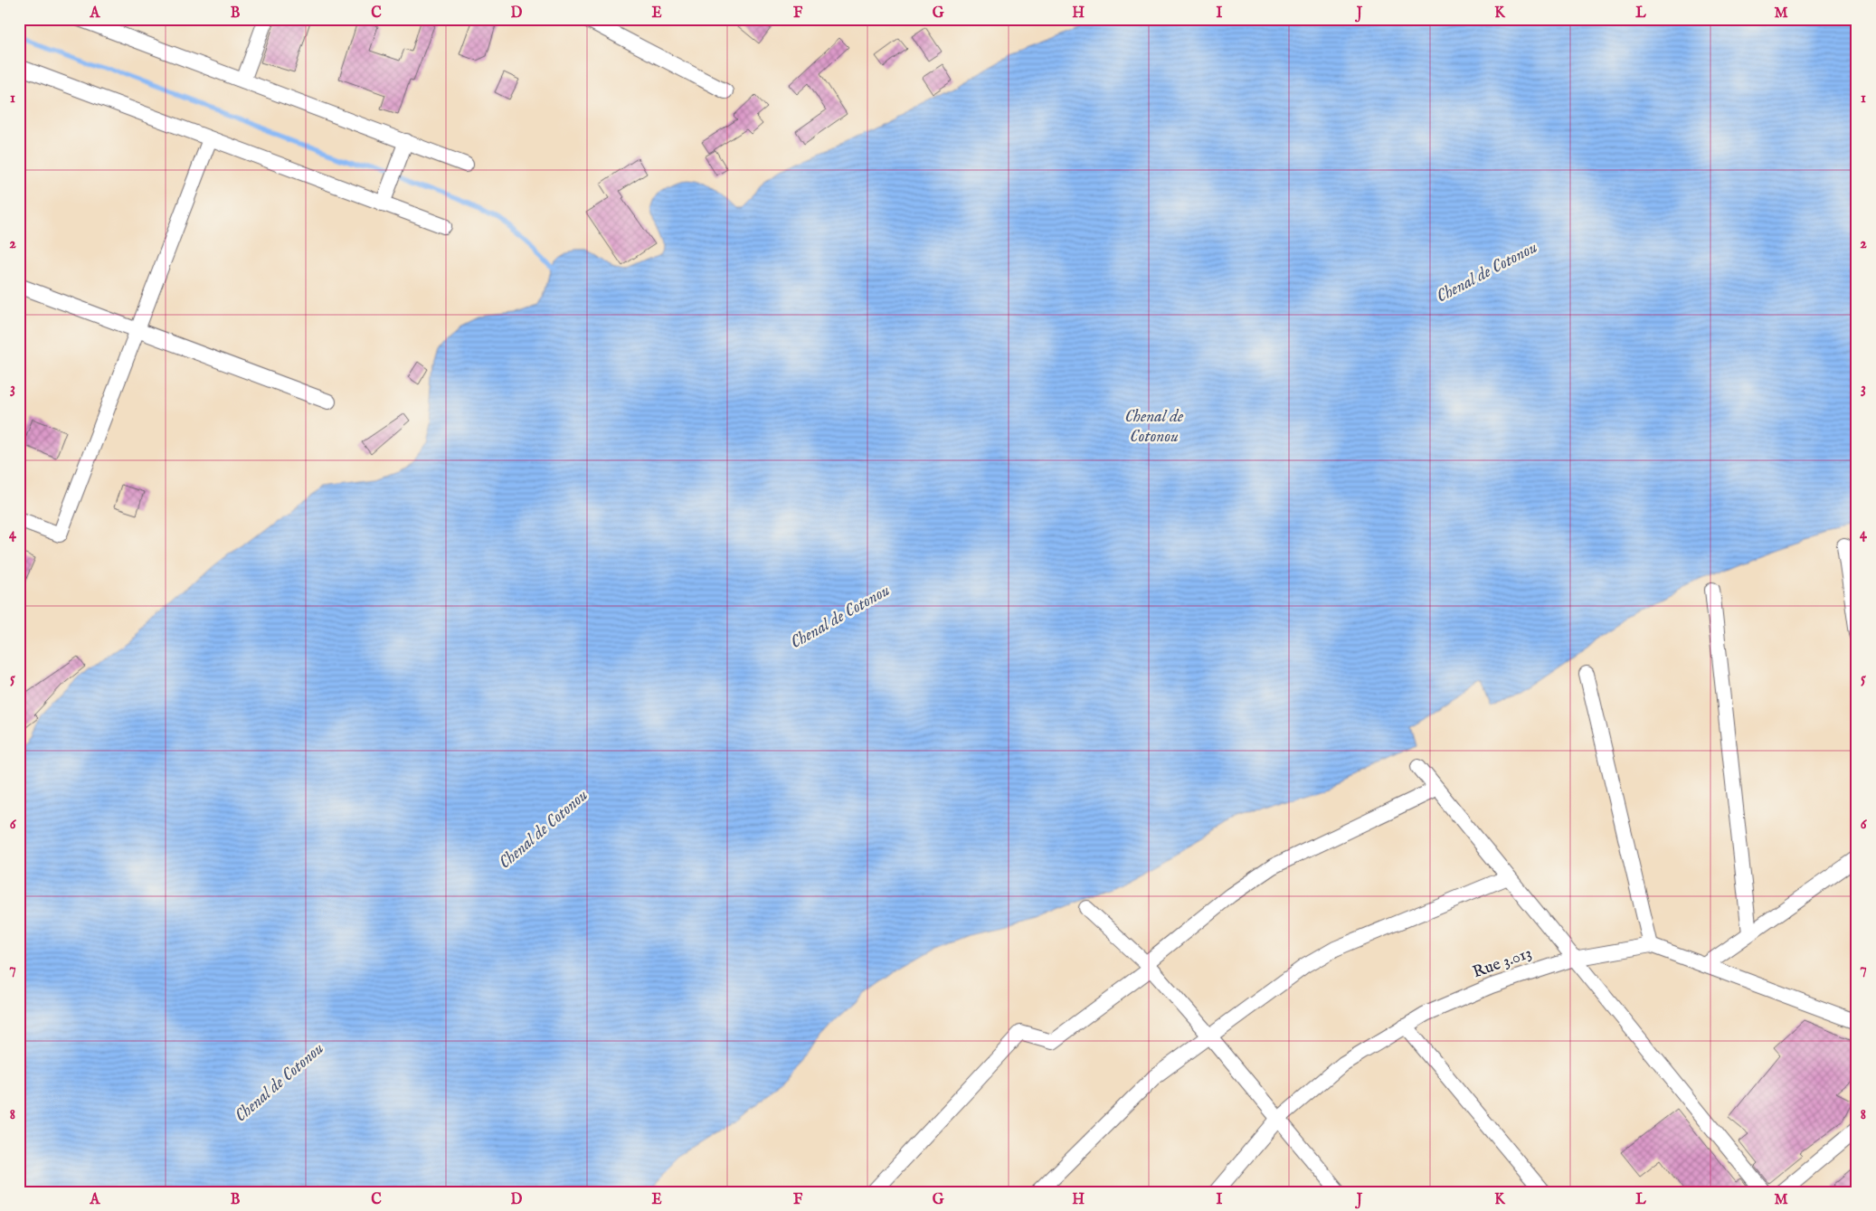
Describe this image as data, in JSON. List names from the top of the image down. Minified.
{"streets":{"street":["Rue 3.013"]},"water":["Chenal de Cotonou"],"grid":{"columns":["A","B","C","D","E","F","G","H","I","J","K","L","M"],"rows":["1","2","3","4","5","6","7","8"]}}
